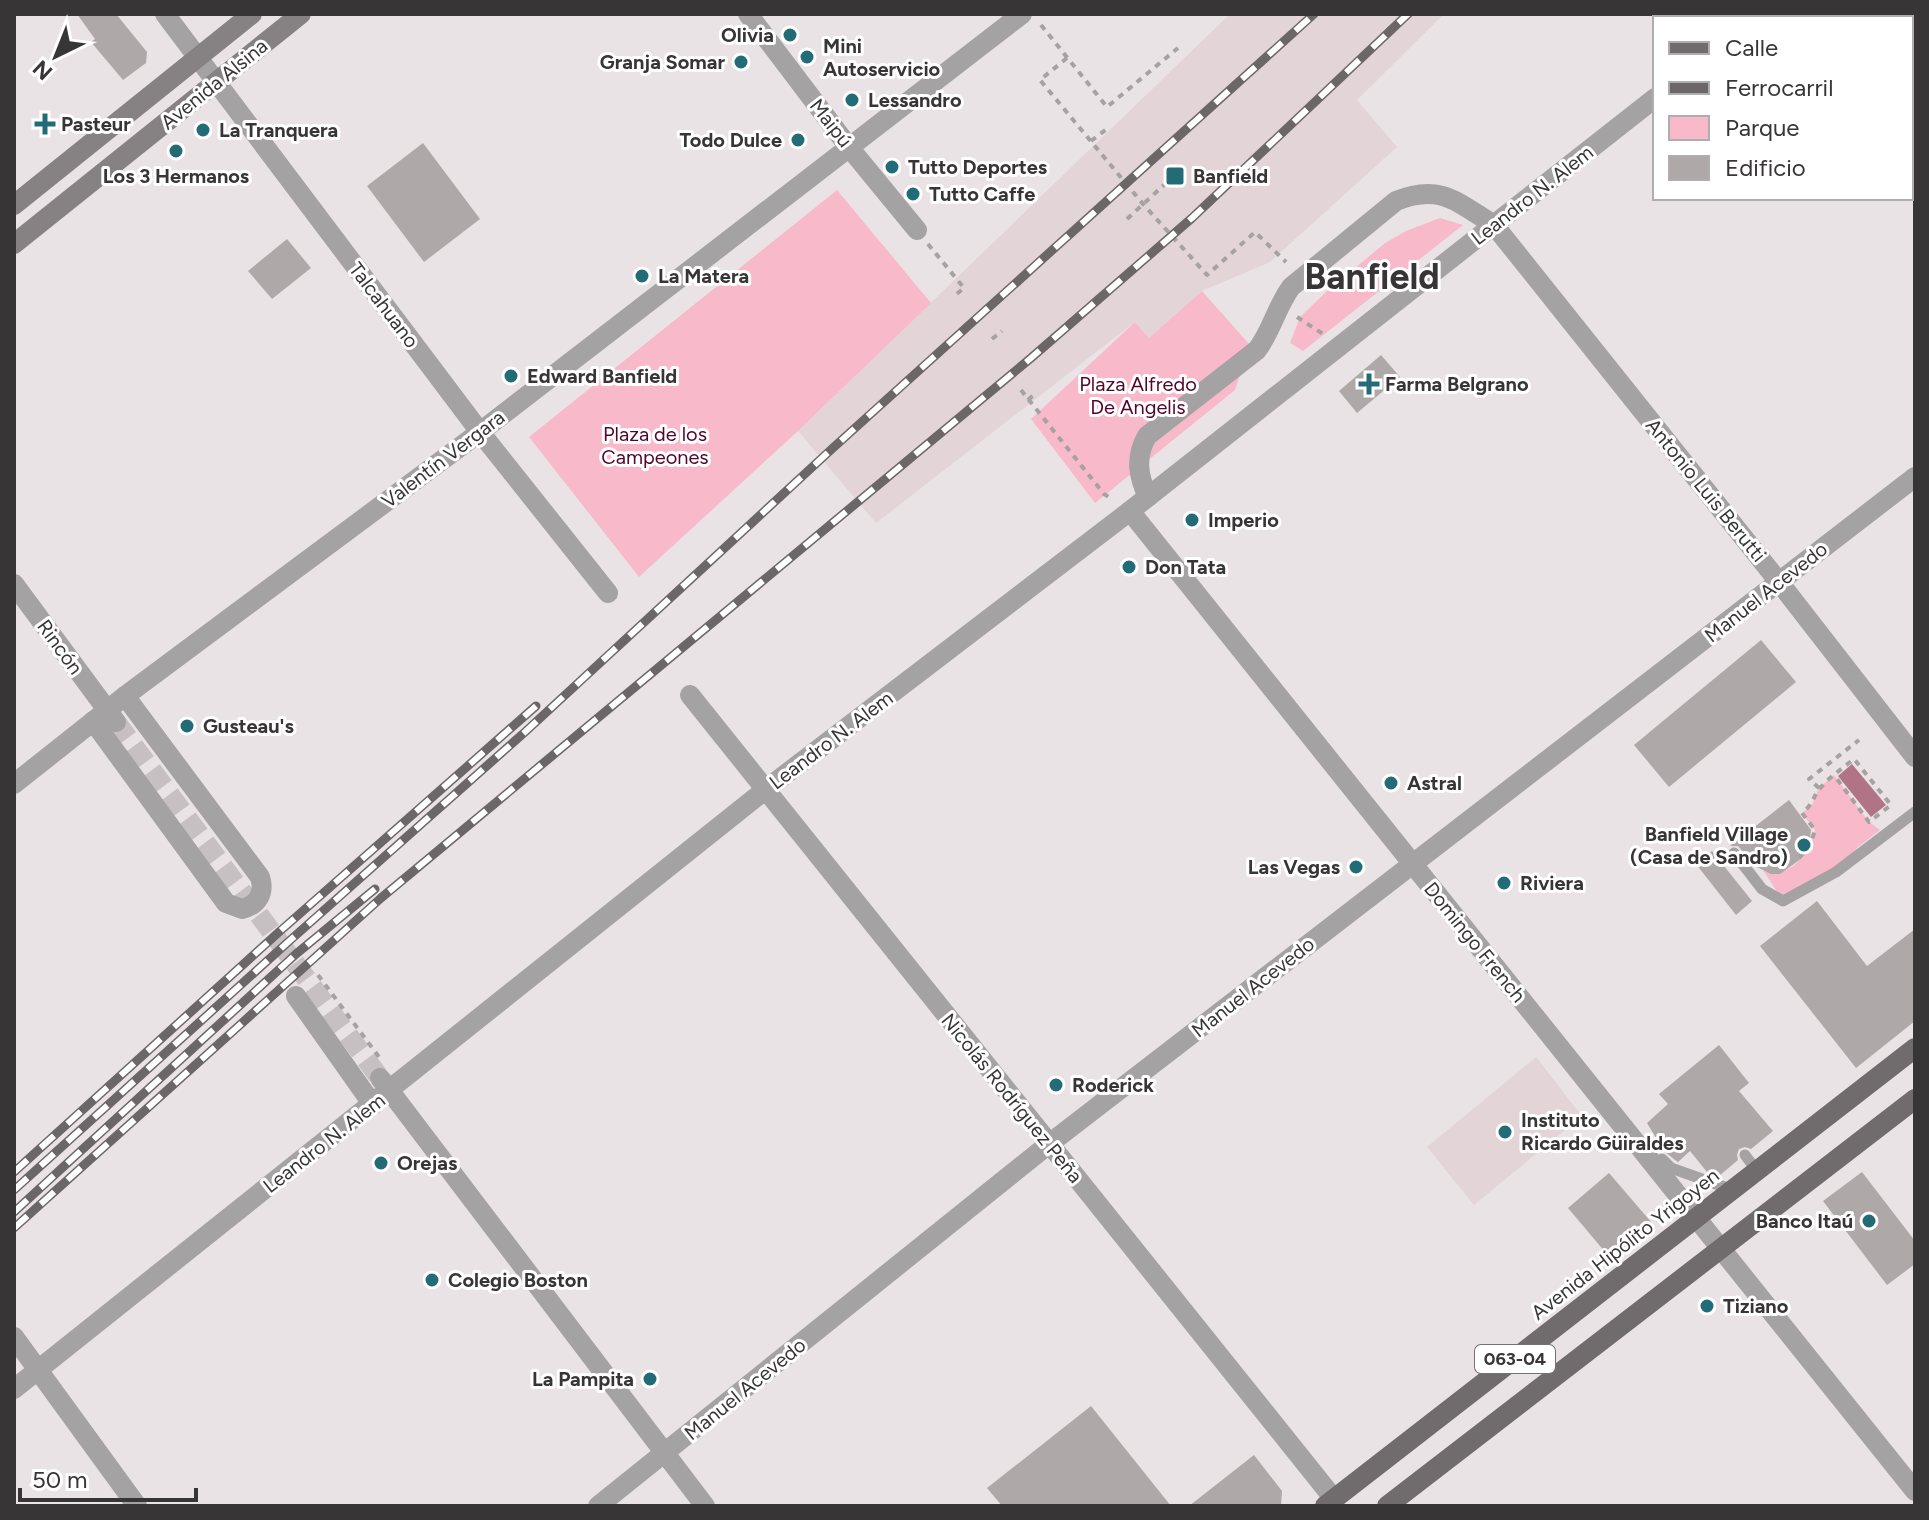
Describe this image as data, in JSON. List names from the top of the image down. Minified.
{"streets":{"main road":["Avenida Alsina","Avenida Hipólito Yrigoyen","063-04"],"street":["Maipú","Leandro N. Alem","Talcahuano","Valentín Vergara","Antonio Luis Berutti","Manuel Acevedo","Rincón","Domingo French","Nicolás Rodríguez Peña"]},"crossings":[["Avenida Alsina","Talcahuano"],["Maipú","Valentín Vergara"],["Leandro N. Alem","Antonio Luis Berutti"],["Leandro N. Alem","Domingo French"],["Leandro N. Alem","Nicolás Rodríguez Peña"],["Talcahuano","Valentín Vergara"],["Valentín Vergara","Rincón"],["Antonio Luis Berutti","Manuel Acevedo"],["Manuel Acevedo","Domingo French"],["Manuel Acevedo","Nicolás Rodríguez Peña"],["Domingo French","Avenida Hipólito Yrigoyen"],["Domingo French","063-04"],["Nicolás Rodríguez Peña","Avenida Hipólito Yrigoyen"]],"districts":["Banfield"],"parks":["Plaza Alfredo De Angelis","Plaza de los Campeones"],"places":{"other":["Olivia","Mini Autoservicio","Granja Somar","Lessandro","La Tranquera","Todo Dulce","Los 3 Hermanos","Tutto Deportes","Tutto Caffe","La Matera","Edward Banfield","Imperio","Don Tata","Gusteau's","Astral","Banfield Village (Casa de Sandro)","Las Vegas","Riviera","Roderick","Instituto Ricardo Güiraldes","Orejas","Banco Itaú","Colegio Boston","Tiziano","La Pampita"],"health":["Pasteur","Farma Belgrano"],"transit":["Banfield"]},"legend":["Calle","Ferrocarril","Parque","Edificio"],"scale_bar":"50 m","north":"bottom left"}
